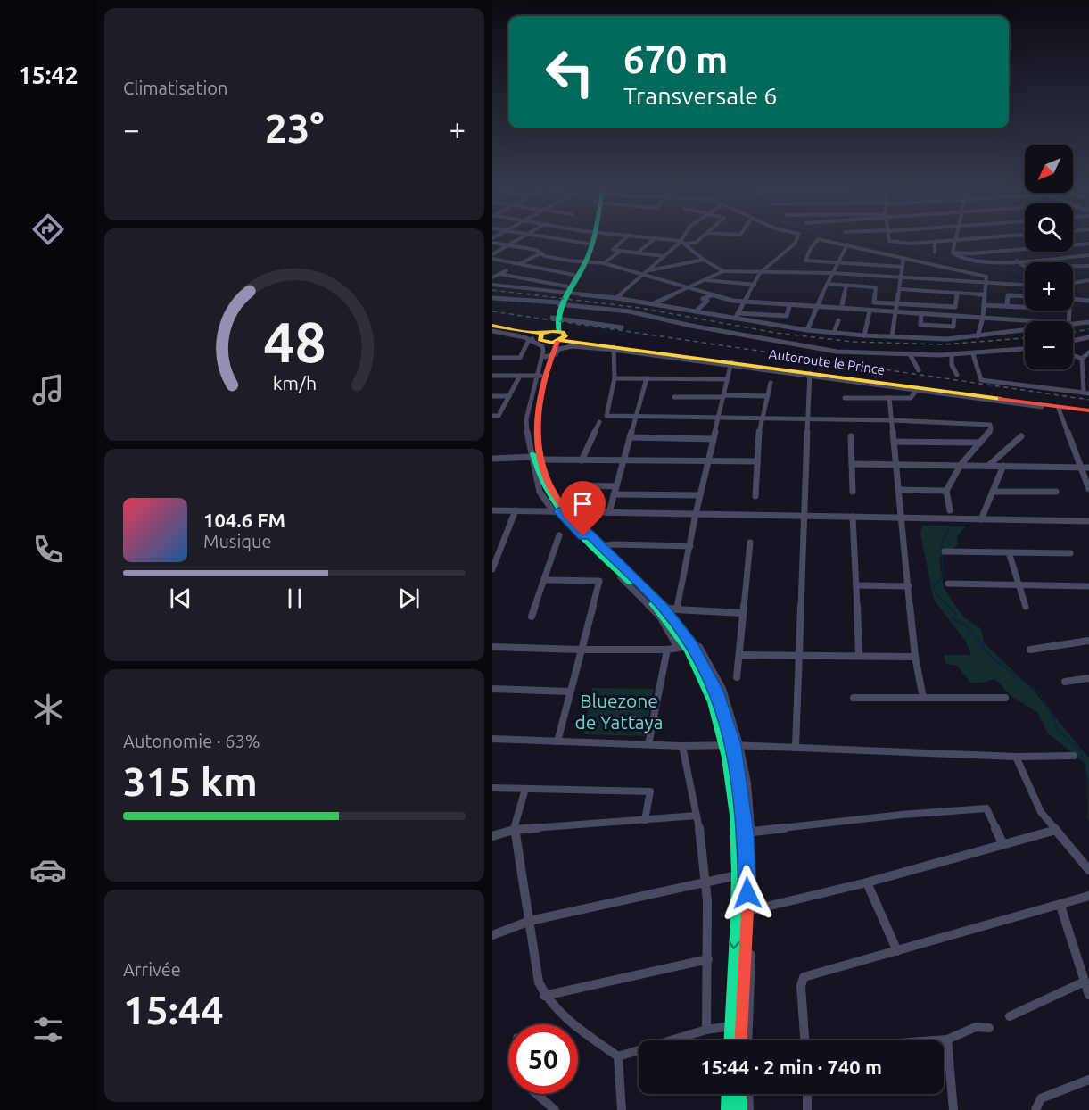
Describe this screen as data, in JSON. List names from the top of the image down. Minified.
{"streets":{"main road":["Autoroute le Prince"]},"parks":["Bluezone de Yattaya"],"north":"bottom left","page":{"tabs":"15:42","tile":["Climatisation",["Autonomie · 63%","315 km"],["Arrivée","15:44"]],"turn":["670 m","Transversale 6"],"heat":["−","23°","+"],"map_buttons":["+","−"],"song":["104.6 FM","Musique"],"limit":"50","trip":"15:44 · 2 min · 740 m","gauge":["48","km/h"]}}
